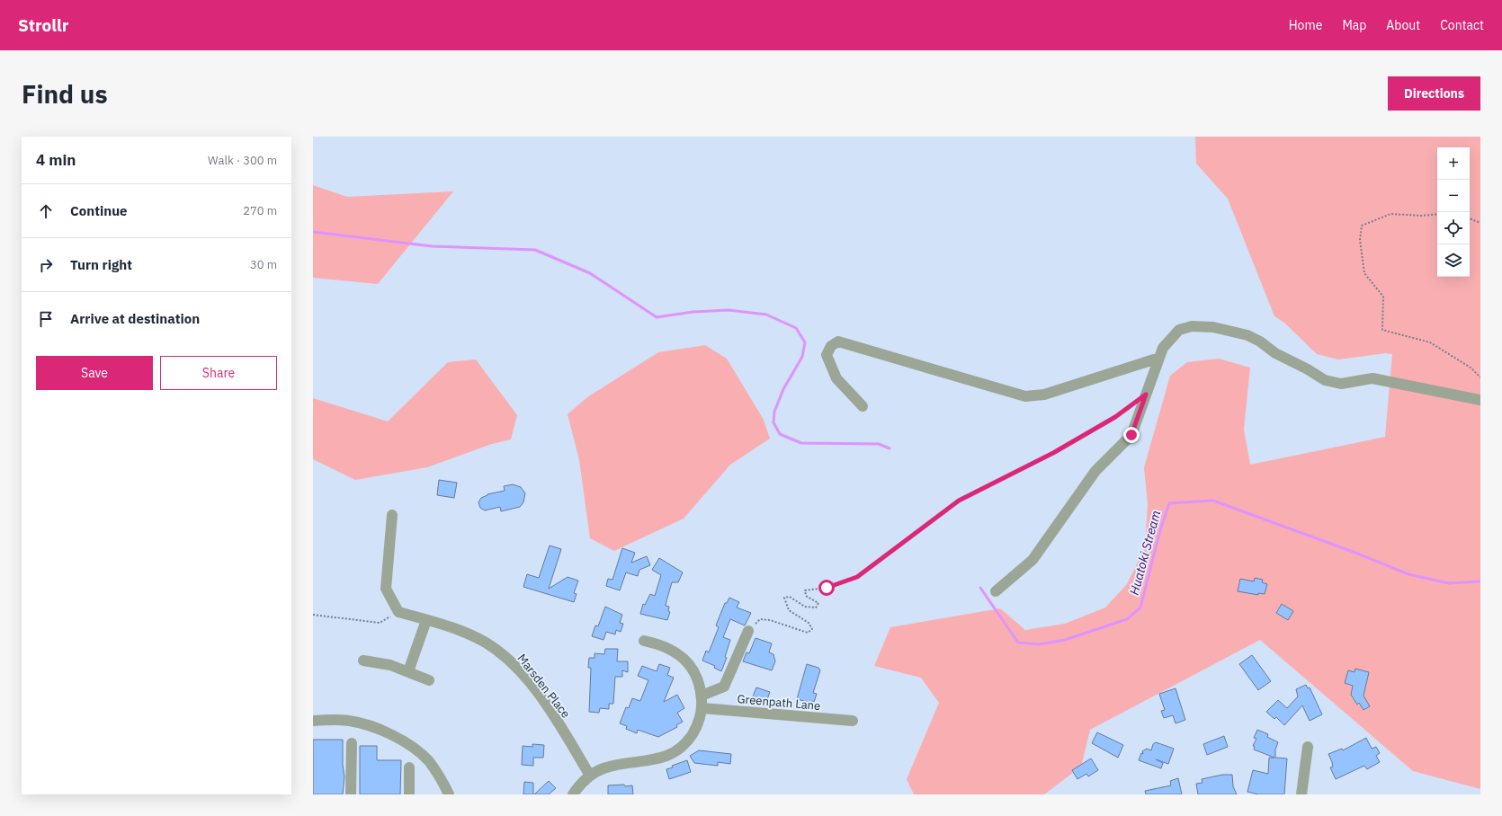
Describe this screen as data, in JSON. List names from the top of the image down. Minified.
{"streets":{"street":["Marsden Place","Greenpath Lane"]},"water":["Huatoki Stream"],"page":{"header":"Strollr","nav":["Home","Map","About","Contact"],"buttons":["Directions",["Save","Share"]],"title":"Find us","heading":["4 min","Walk · 300 m"],"map_buttons":["+","−"],"list":[["Continue","270 m"],["Turn right","30 m"],"Arrive at destination"]}}
